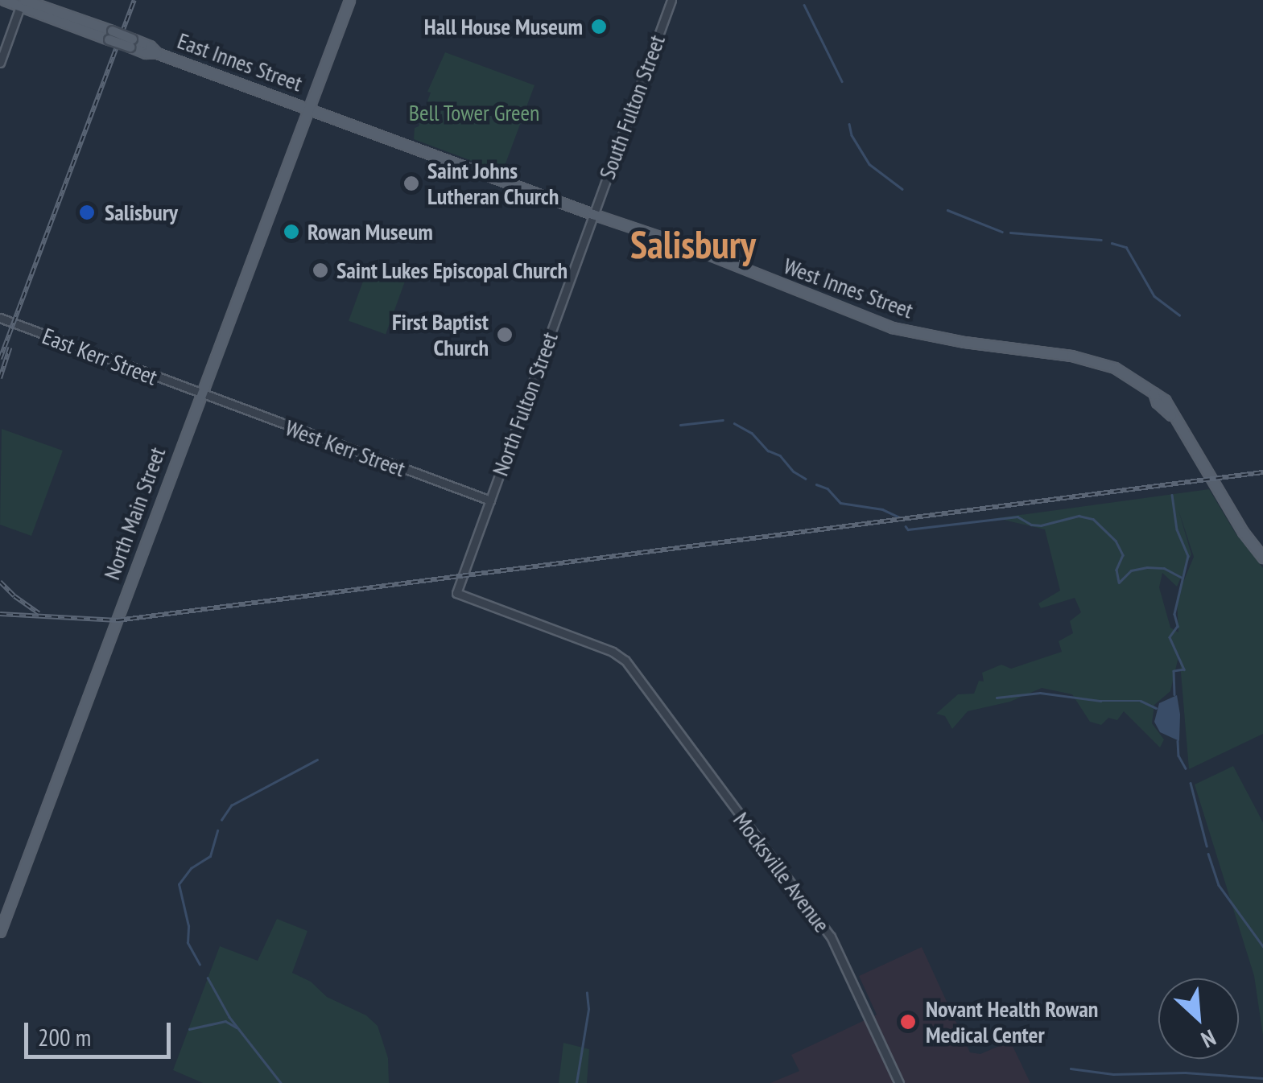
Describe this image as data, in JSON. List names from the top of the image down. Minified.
{"streets":{"main road":["East Innes Street","West Innes Street","North Main Street"],"street":["South Fulton Street","East Kerr Street","North Fulton Street","West Kerr Street","Mocksville Avenue"]},"crossings":[["East Innes Street","West Innes Street"],["East Innes Street","North Main Street"],["South Fulton Street","West Innes Street"],["South Fulton Street","North Fulton Street"],["West Innes Street","North Fulton Street"],["West Innes Street","North Main Street"],["East Kerr Street","West Kerr Street"],["East Kerr Street","North Main Street"],["North Fulton Street","West Kerr Street"],["North Fulton Street","Mocksville Avenue"],["West Kerr Street","North Main Street"]],"districts":["Salisbury"],"parks":["Bell Tower Green"],"places":["Hall House Museum","Saint Johns Lutheran Church","Salisbury","Rowan Museum","Saint Lukes Episcopal Church","First Baptist Church","Novant Health Rowan Medical Center"],"scale_bar":"200 m","north":"bottom right"}
